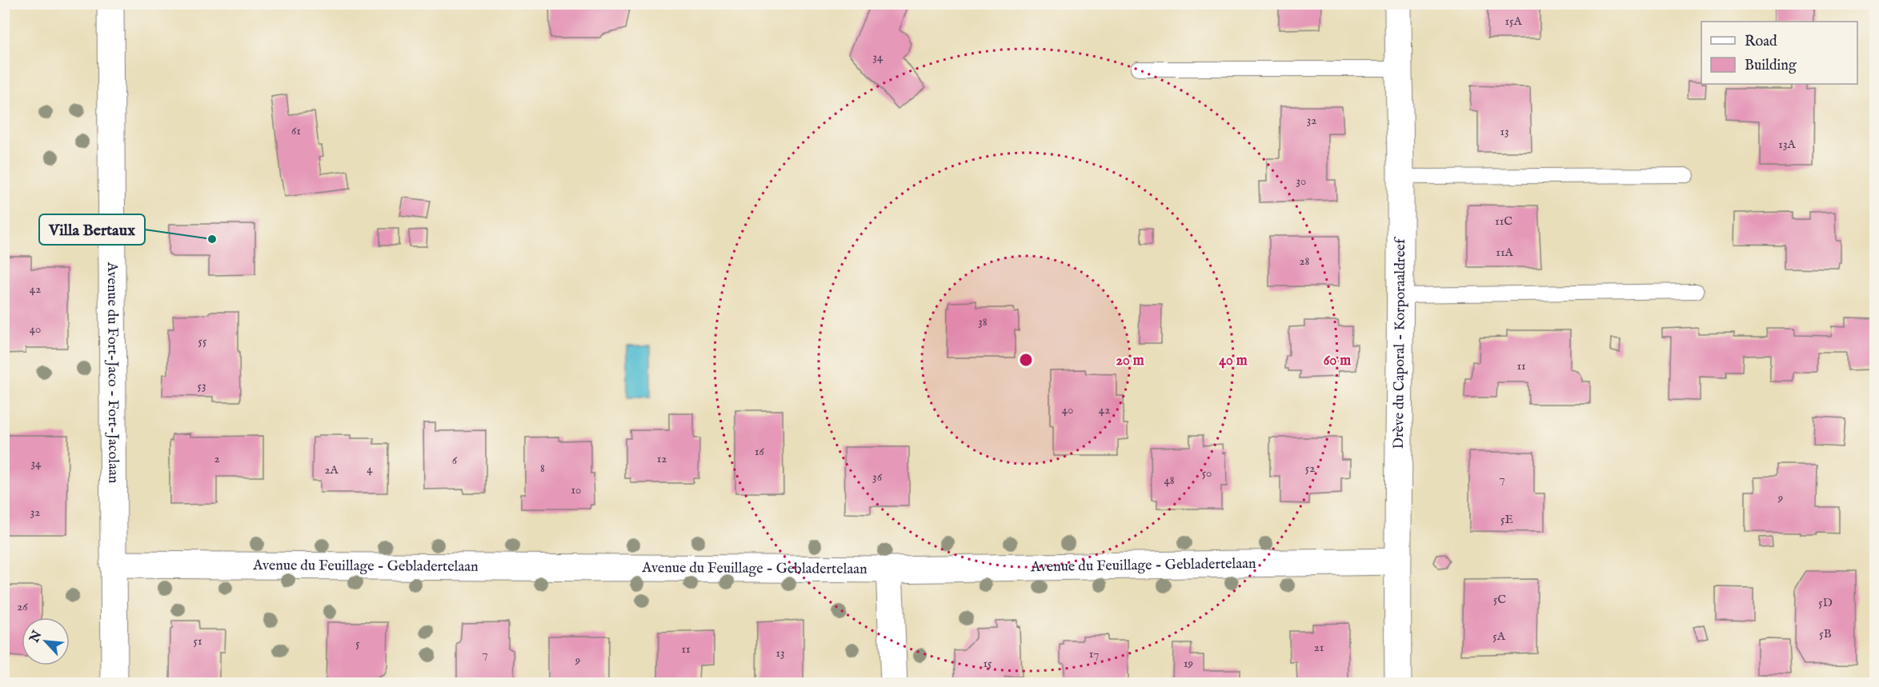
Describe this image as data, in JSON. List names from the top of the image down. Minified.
{"streets":{"street":["Drève du Caporal - Korporaaldreef","Avenue du Fort-Jaco - Fort-Jacolaan","Avenue du Feuillage - Gebladertelaan"]},"crossings":[["Drève du Caporal - Korporaaldreef","Avenue du Feuillage - Gebladertelaan"],["Avenue du Fort-Jaco - Fort-Jacolaan","Avenue du Feuillage - Gebladertelaan"]],"places":["Villa Bertaux"],"house_numbers":["15A","34","32","61","13","13A","30","11C","11A","28","42","38","40","55","11","53","40","42","16","2","12","6","34","8","52","4","2A","50","36","7","48","10","9","32","5E","5C","5D","26","5B","5A","51","5","21","11","13","7","17","9","15","19"],"legend":["Road","Building"],"north":"top left","rings":["20 m","40 m","60 m"]}
